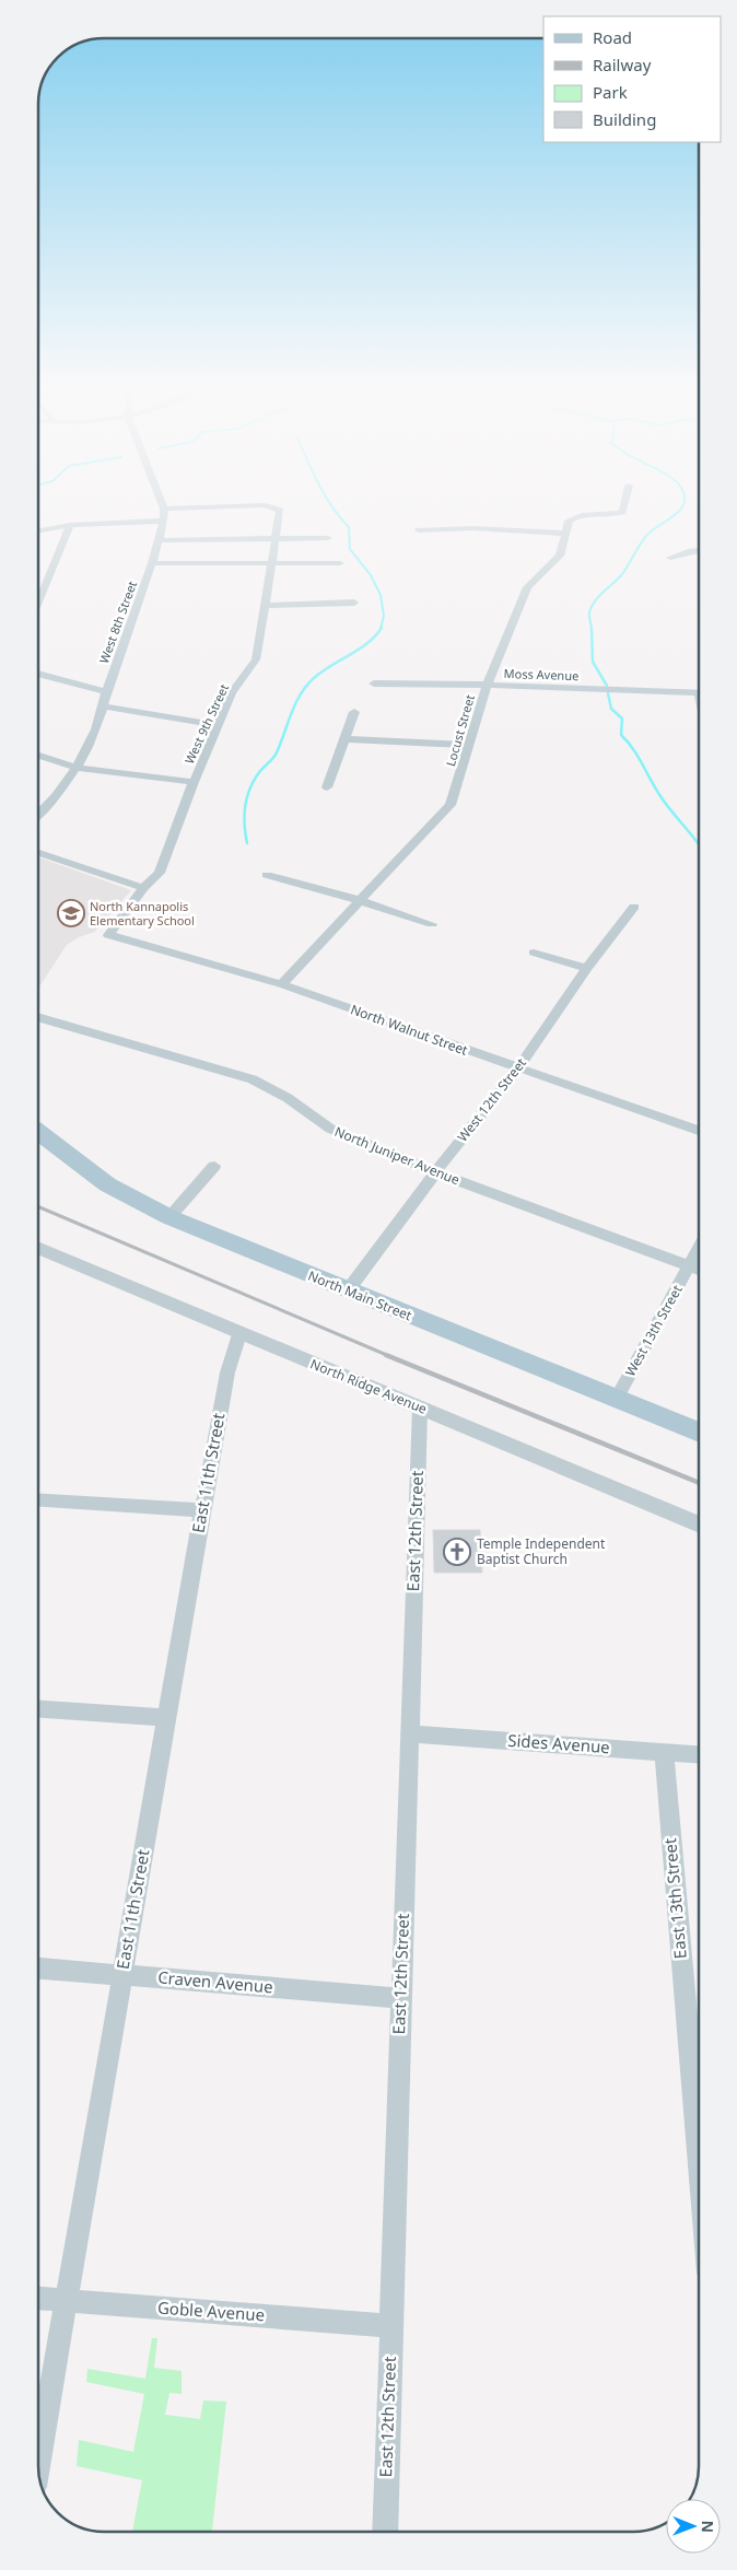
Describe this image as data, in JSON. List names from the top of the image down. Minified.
{"streets":{"main road":["North Main Street"],"street":["West 8th Street","Moss Avenue","West 9th Street","Locust Street","North Walnut Street","West 12th Street","North Juniper Avenue","West 13th Street","North Ridge Avenue","East 11th Street","East 12th Street","Sides Avenue","East 13th Street","Craven Avenue","Goble Avenue"]},"crossings":[["West 8th Street","West 9th Street"],["Moss Avenue","Locust Street"],["West 9th Street","North Walnut Street"],["Locust Street","North Walnut Street"],["North Walnut Street","West 12th Street"],["West 12th Street","North Juniper Avenue"],["West 12th Street","North Main Street"],["North Juniper Avenue","West 13th Street"],["North Main Street","West 13th Street"],["North Ridge Avenue","East 11th Street"],["North Ridge Avenue","East 12th Street"],["East 11th Street","Craven Avenue"],["East 11th Street","Goble Avenue"],["East 12th Street","Sides Avenue"],["East 12th Street","Craven Avenue"],["East 12th Street","Goble Avenue"],["Sides Avenue","East 13th Street"]],"places":{"school or university":["North Kannapolis Elementary School"],"church":["Temple Independent Baptist Church"]},"legend":["Road","Railway","Park","Building"],"north":"right"}
